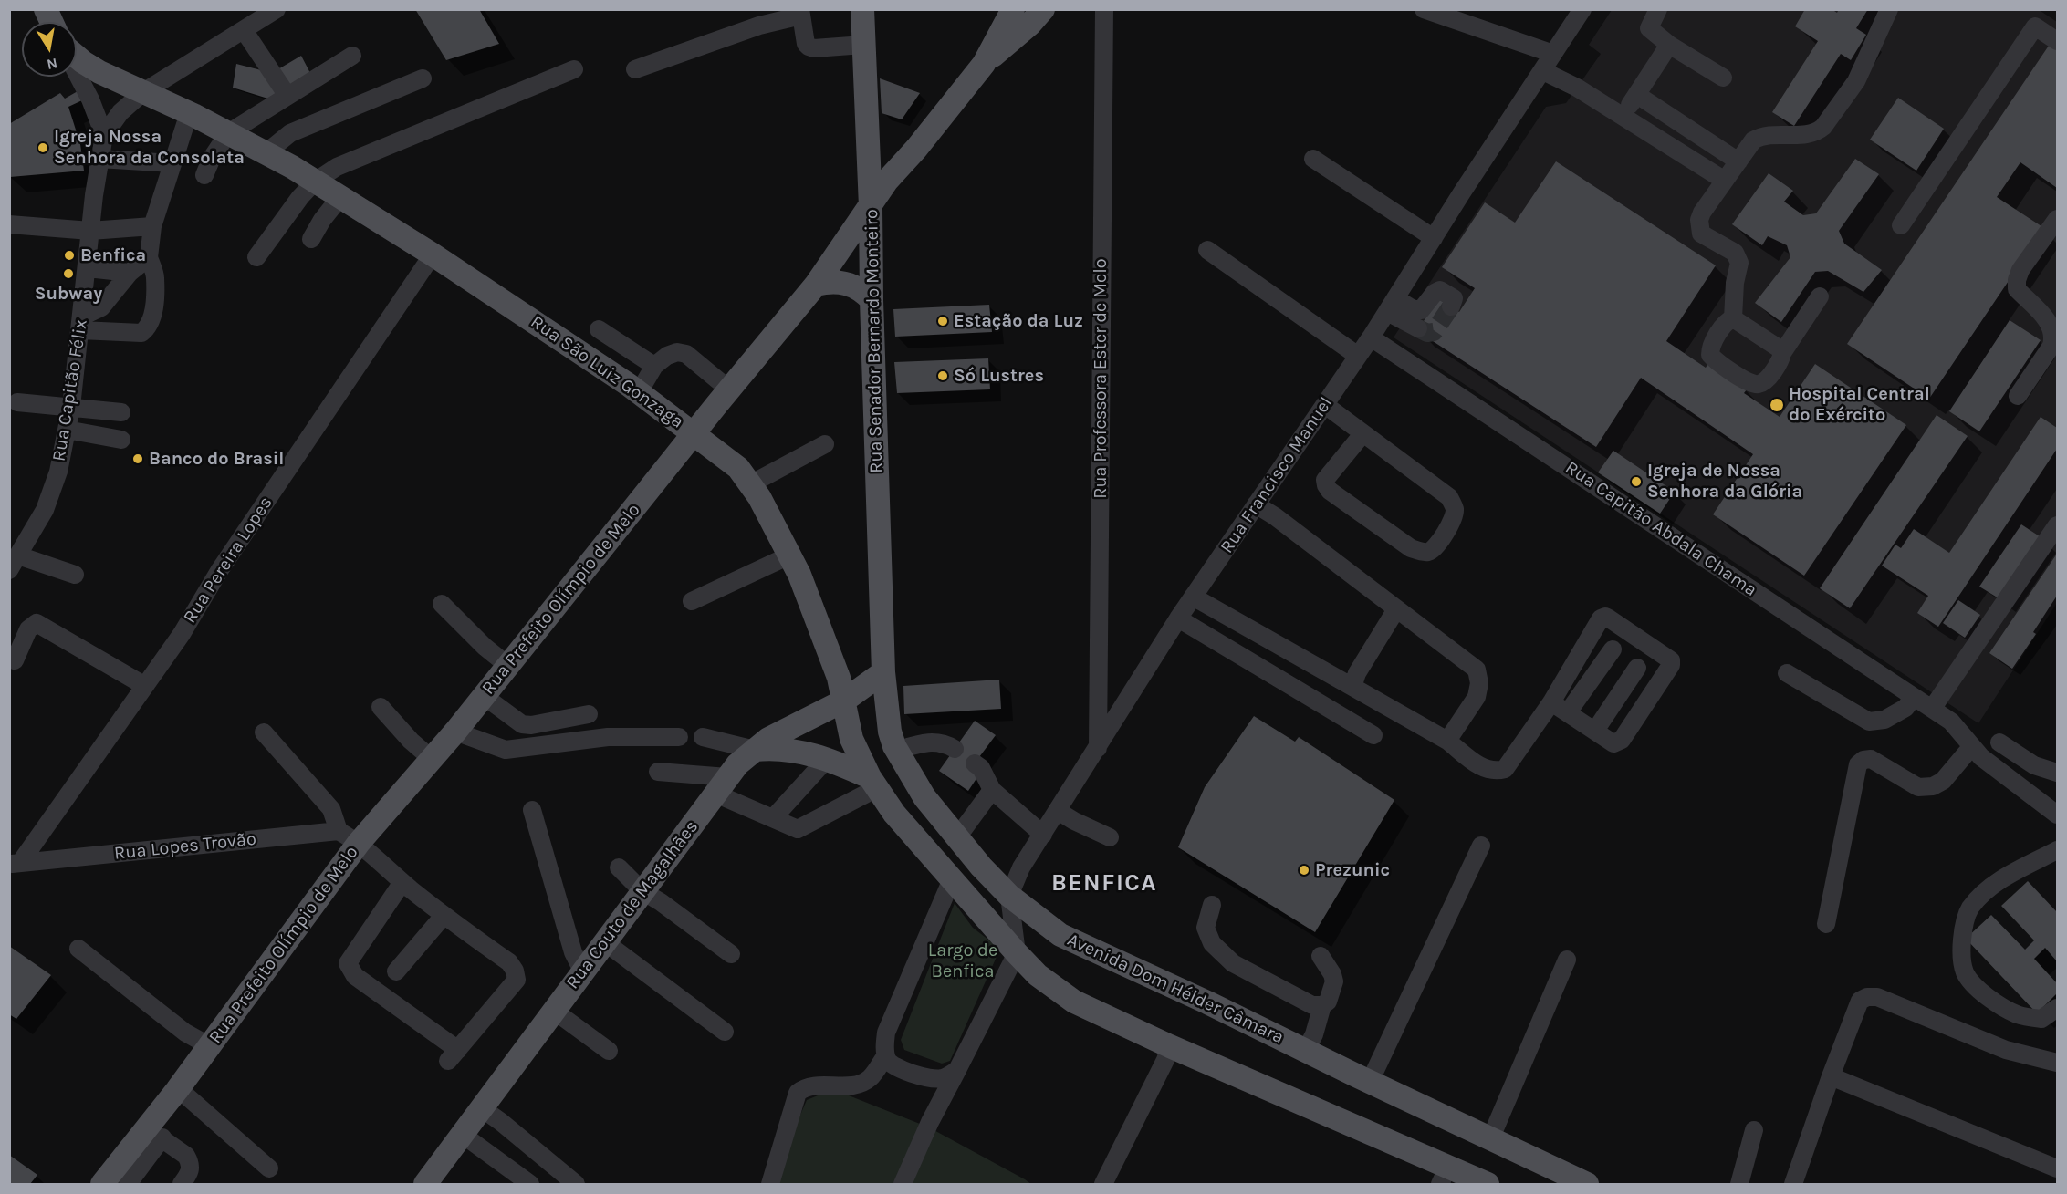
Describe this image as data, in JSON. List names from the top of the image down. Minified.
{"streets":{"main road":["Rua Senador Bernardo Monteiro","Rua São Luiz Gonzaga","Rua Prefeito Olímpio de Melo","Rua Couto de Magalhães","Avenida Dom Hélder Câmara"],"street":["Rua Professora Ester de Melo","Rua Capitão Félix","Rua Francisco Manuel","Rua Capitão Abdala Chama","Rua Pereira Lopes","Rua Lopes Trovão"]},"crossings":[["Rua Senador Bernardo Monteiro","Rua Prefeito Olímpio de Melo"],["Rua Senador Bernardo Monteiro","Rua Couto de Magalhães"],["Rua Senador Bernardo Monteiro","Avenida Dom Hélder Câmara"],["Rua São Luiz Gonzaga","Rua Capitão Félix"],["Rua São Luiz Gonzaga","Rua Pereira Lopes"],["Rua São Luiz Gonzaga","Rua Prefeito Olímpio de Melo"],["Rua São Luiz Gonzaga","Rua Couto de Magalhães"],["Rua Professora Ester de Melo","Rua Francisco Manuel"],["Rua Francisco Manuel","Rua Capitão Abdala Chama"],["Rua Francisco Manuel","Avenida Dom Hélder Câmara"],["Rua Pereira Lopes","Rua Lopes Trovão"],["Rua Couto de Magalhães","Avenida Dom Hélder Câmara"]],"districts":["BENFICA"],"parks":["Largo de Benfica"],"places":["Igreja Nossa Senhora da Consolata","Benfica","Subway","Estação da Luz","Só Lustres","Hospital Central do Exército","Banco do Brasil","Igreja de Nossa Senhora da Glória","Prezunic"],"north":"bottom"}
